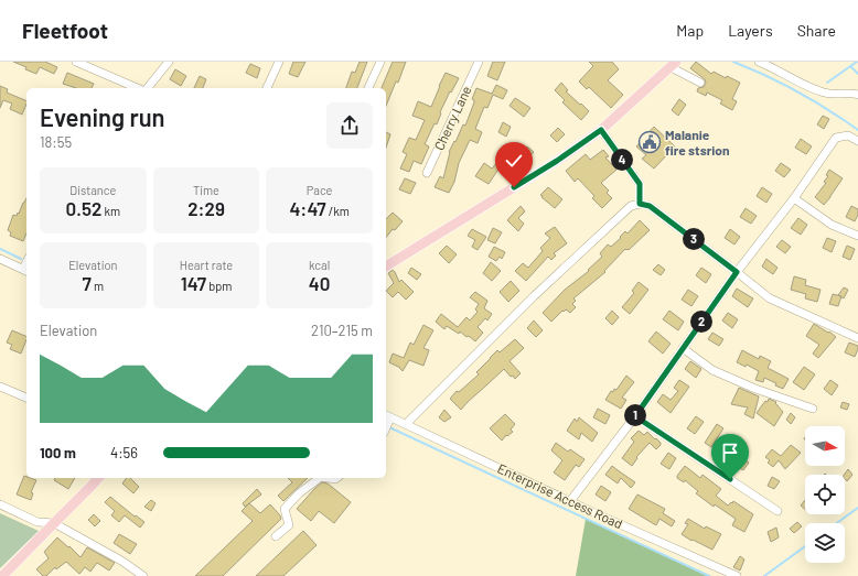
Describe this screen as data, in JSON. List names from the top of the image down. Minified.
{"streets":{"street":["Cherry Lane","Enterprise Access Road"]},"places":{"public building":["Malanie fire stsrion"]},"north":"right","page":{"header":"Fleetfoot","nav":["Map","Layers","Share"],"heading":["Evening run","18:55"],"pins":["4","3","2","1"],"stats":[["Distance","0.52 km"],["Time","2:29"],["Pace","4:47 /km"],["Elevation","7 m"],["Heart rate","147 bpm"],["kcal","40"]],"chart":["Elevation","210–215 m"],"list":[{"name":"100 m","note":"4:56"}]}}
